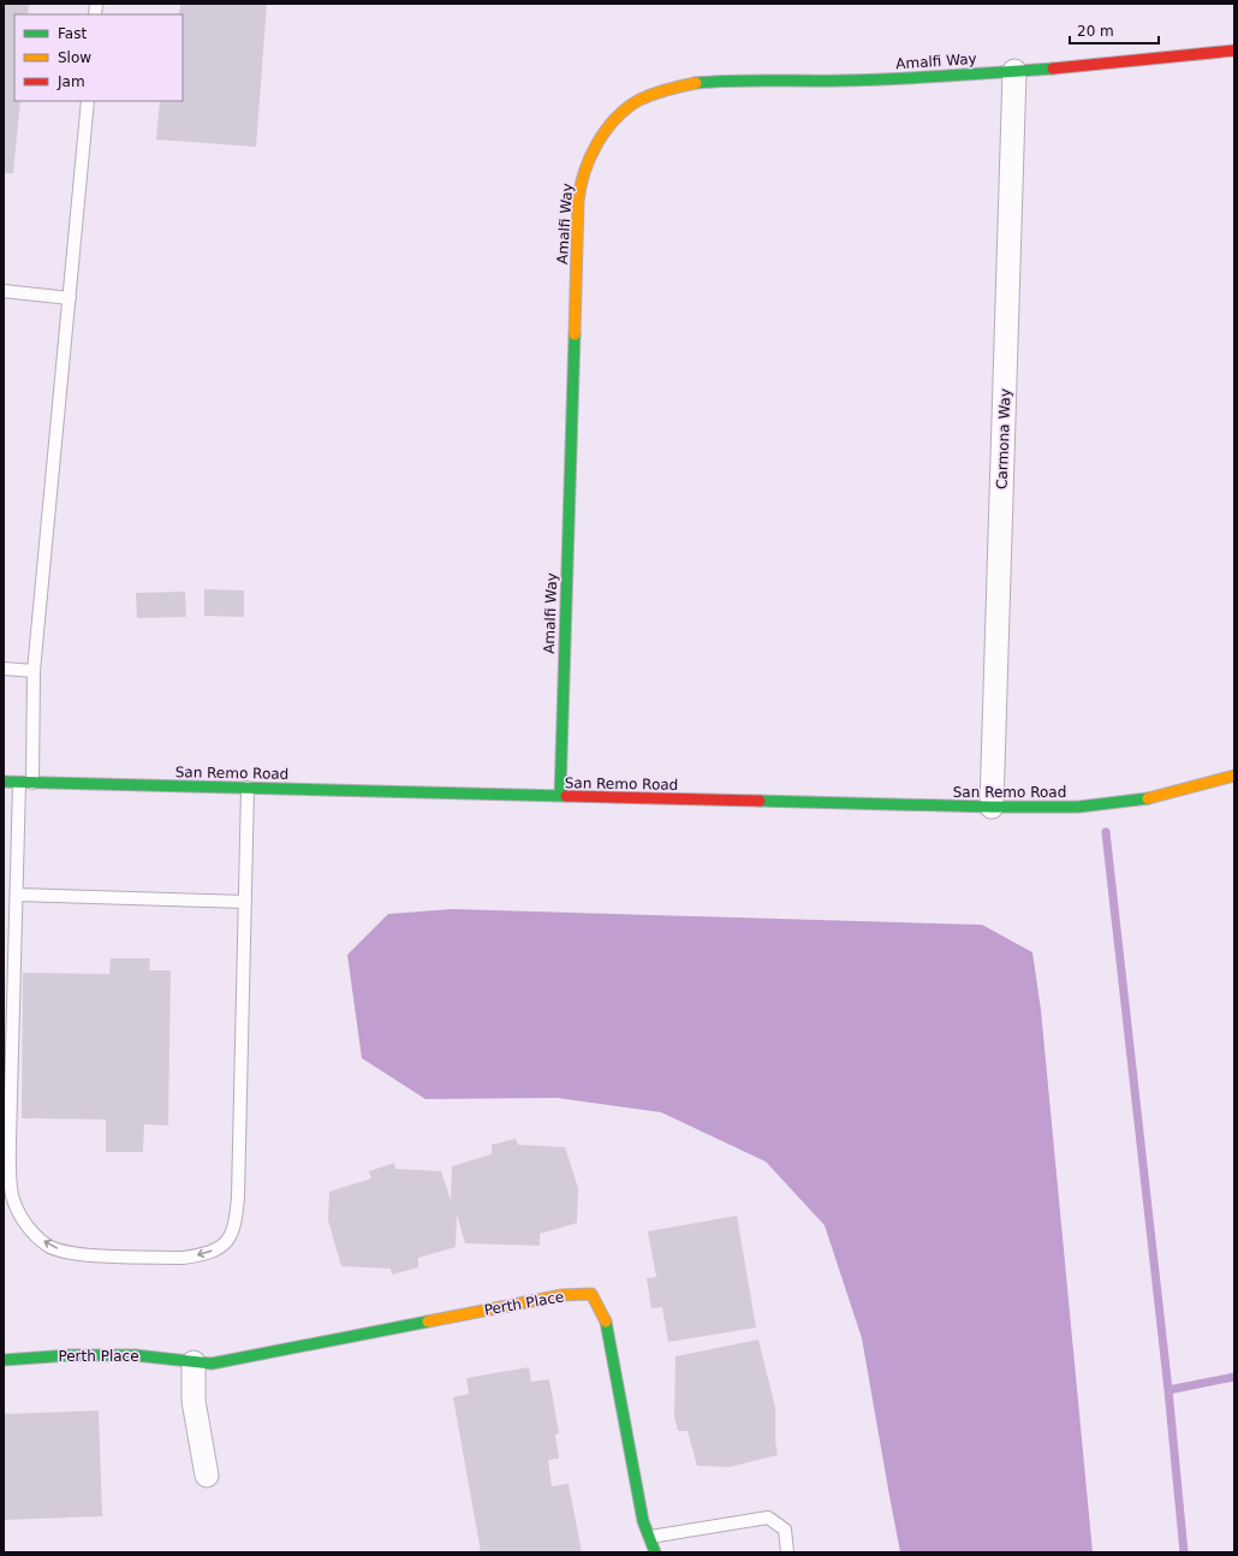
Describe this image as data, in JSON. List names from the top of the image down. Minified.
{"streets":{"street":["Amalfi Way","Carmona Way","San Remo Road","Perth Place"]},"crossings":[["Amalfi Way","Carmona Way"],["Amalfi Way","San Remo Road"],["Carmona Way","San Remo Road"]],"legend":["Fast","Slow","Jam"],"scale_bar":"20 m"}
